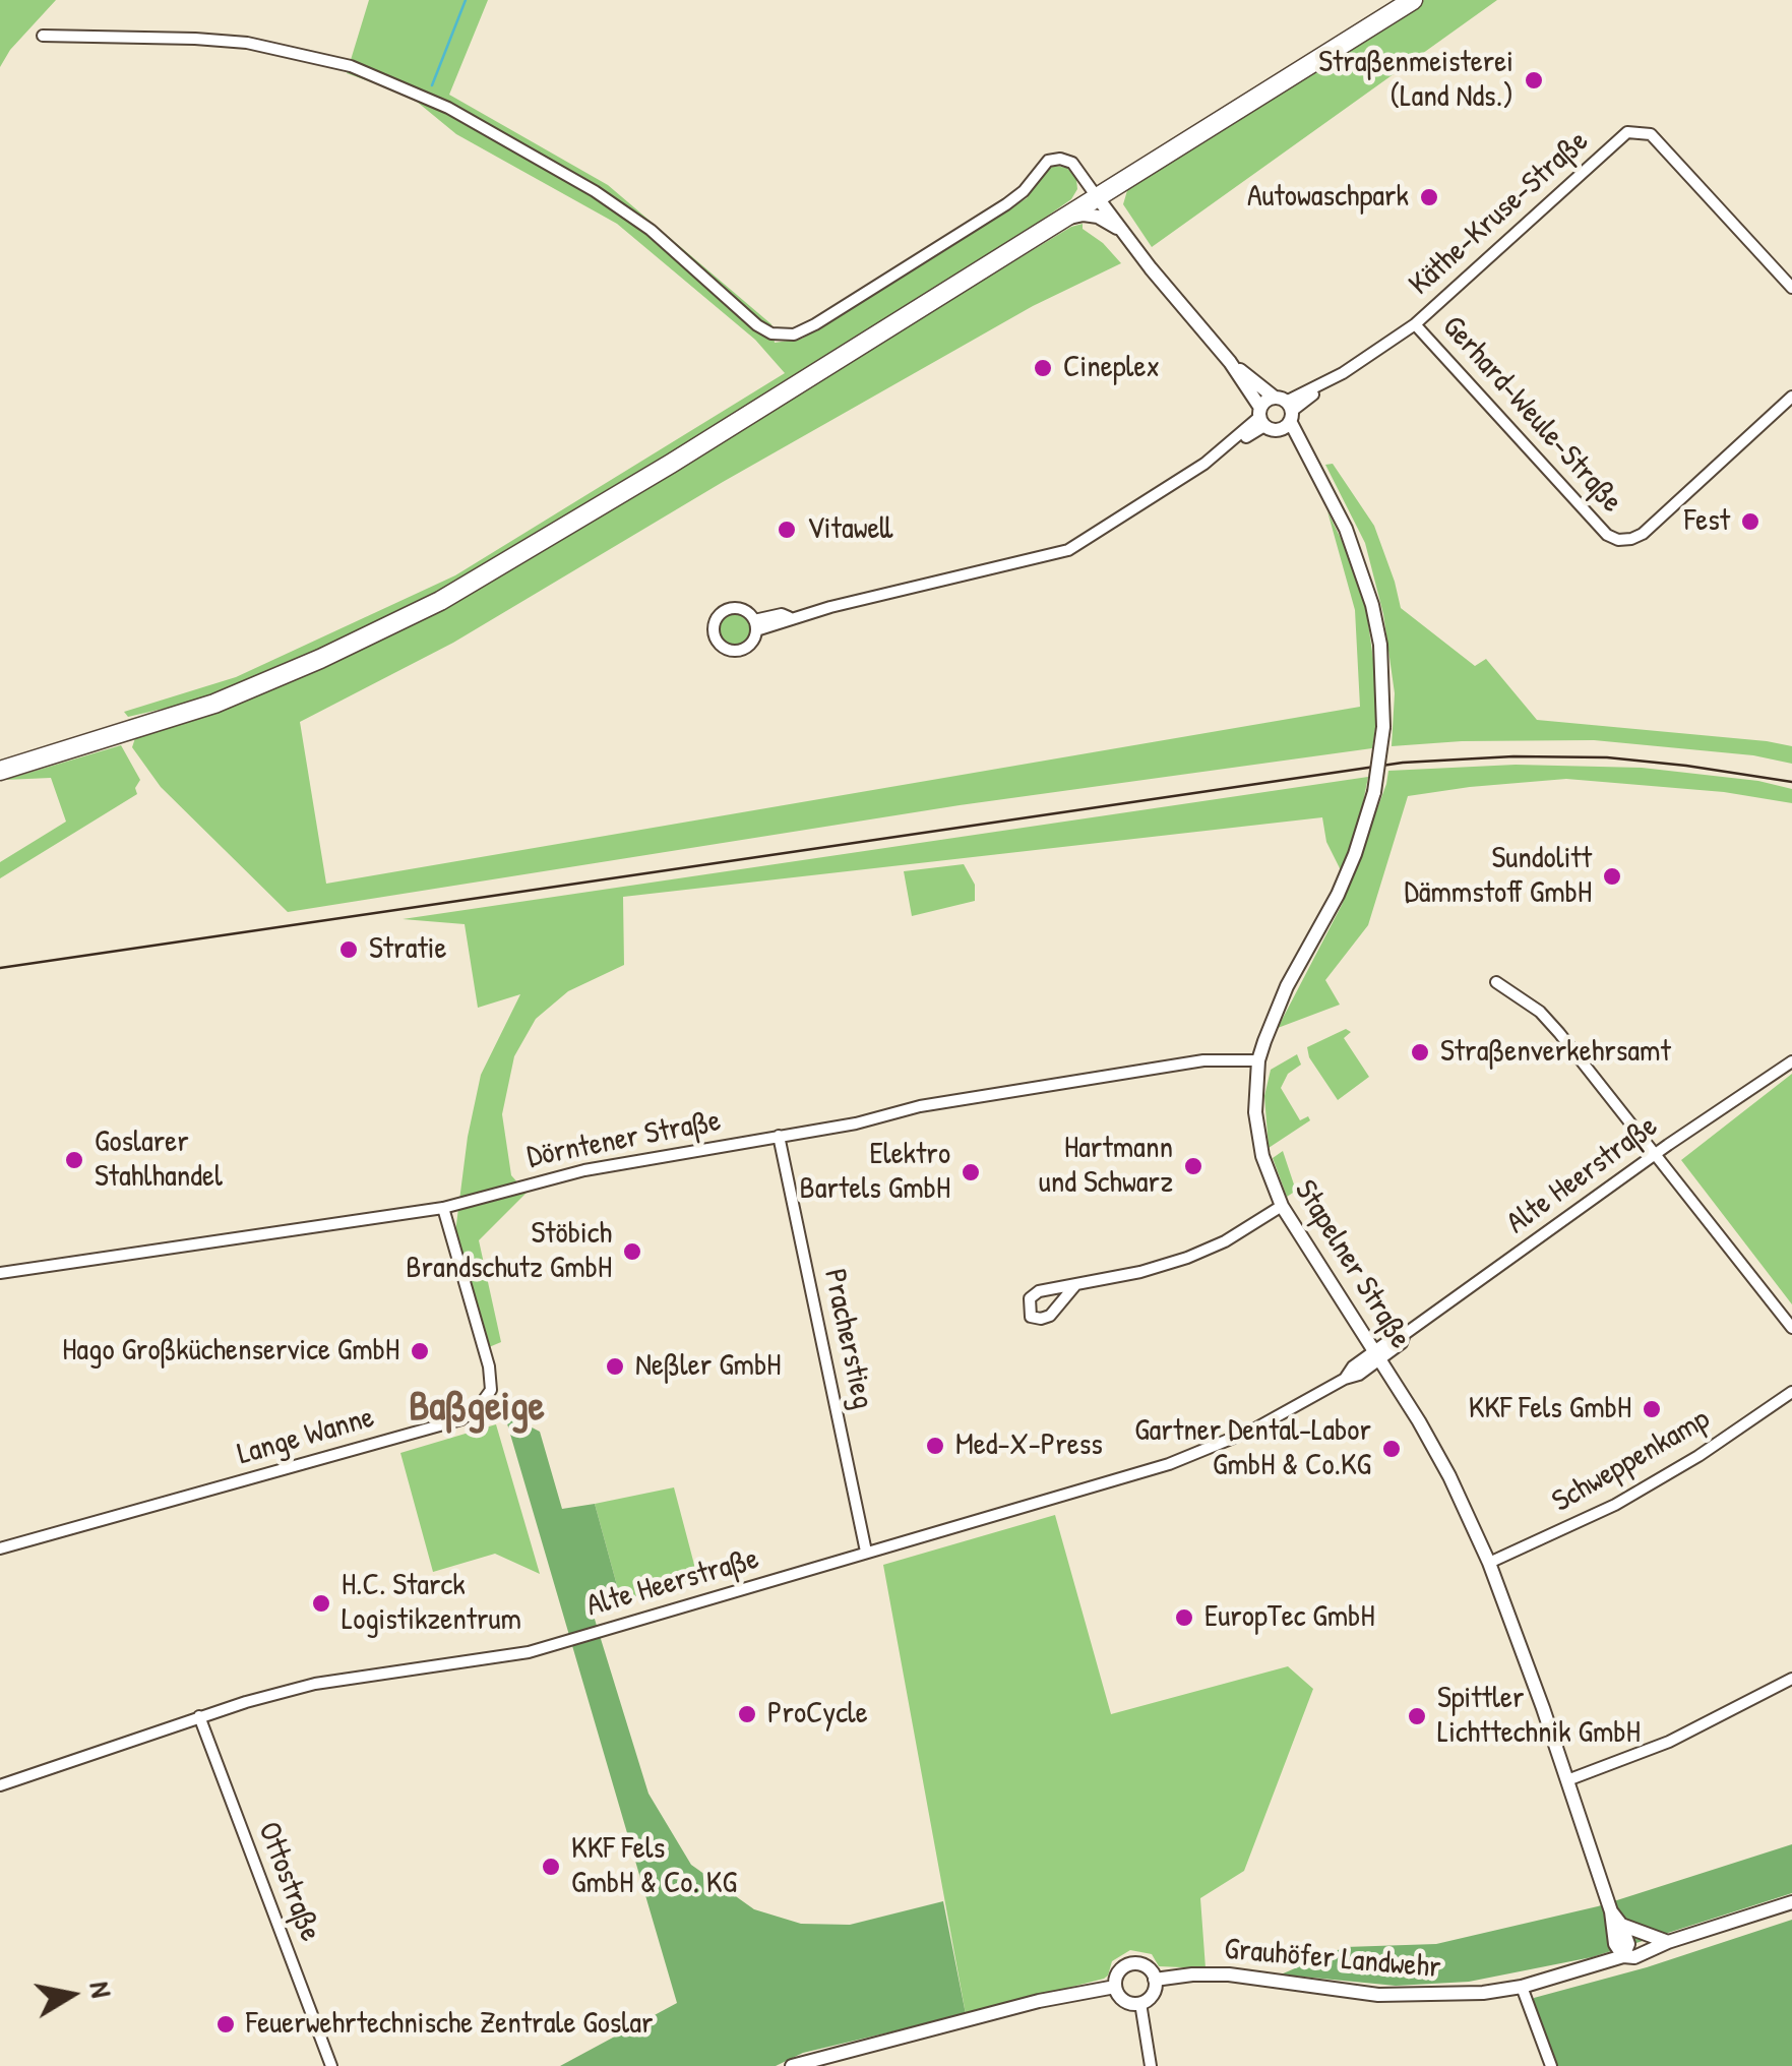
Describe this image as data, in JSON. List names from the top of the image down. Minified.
{"streets":{"street":["Käthe-Kruse-Straße","Gerhard-Weule-Straße","Dörntener Straße","Alte Heerstraße","Stapelner Straße","Pracherstieg","Lange Wanne","Schweppenkamp","Ottostraße","Grauhöfer Landwehr"]},"crossings":[["Käthe-Kruse-Straße","Gerhard-Weule-Straße"],["Gerhard-Weule-Straße","Stapelner Straße"],["Dörntener Straße","Stapelner Straße"],["Dörntener Straße","Pracherstieg"],["Dörntener Straße","Lange Wanne"],["Alte Heerstraße","Stapelner Straße"],["Alte Heerstraße","Pracherstieg"],["Alte Heerstraße","Ottostraße"],["Stapelner Straße","Schweppenkamp"],["Stapelner Straße","Grauhöfer Landwehr"]],"districts":["Baßgeige"],"places":["Straßenmeisterei (Land Nds.)","Autowaschpark","Cineplex","Fest","Vitawell","Sundolitt Dämmstoff GmbH","Stratie","Straßenverkehrsamt","Goslarer Stahlhandel","Hartmann und Schwarz","Elektro Bartels GmbH","Stöbich Brandschutz GmbH","Hago Großküchenservice GmbH","Neßler GmbH","KKF Fels GmbH","Med-X-Press","Gartner Dental-Labor GmbH & Co.KG","H.C. Starck Logistikzentrum","EuropTec GmbH","ProCycle","Spittler Lichttechnik GmbH","KKF Fels GmbH & Co. KG","Feuerwehrtechnische Zentrale Goslar"],"north":"right"}
